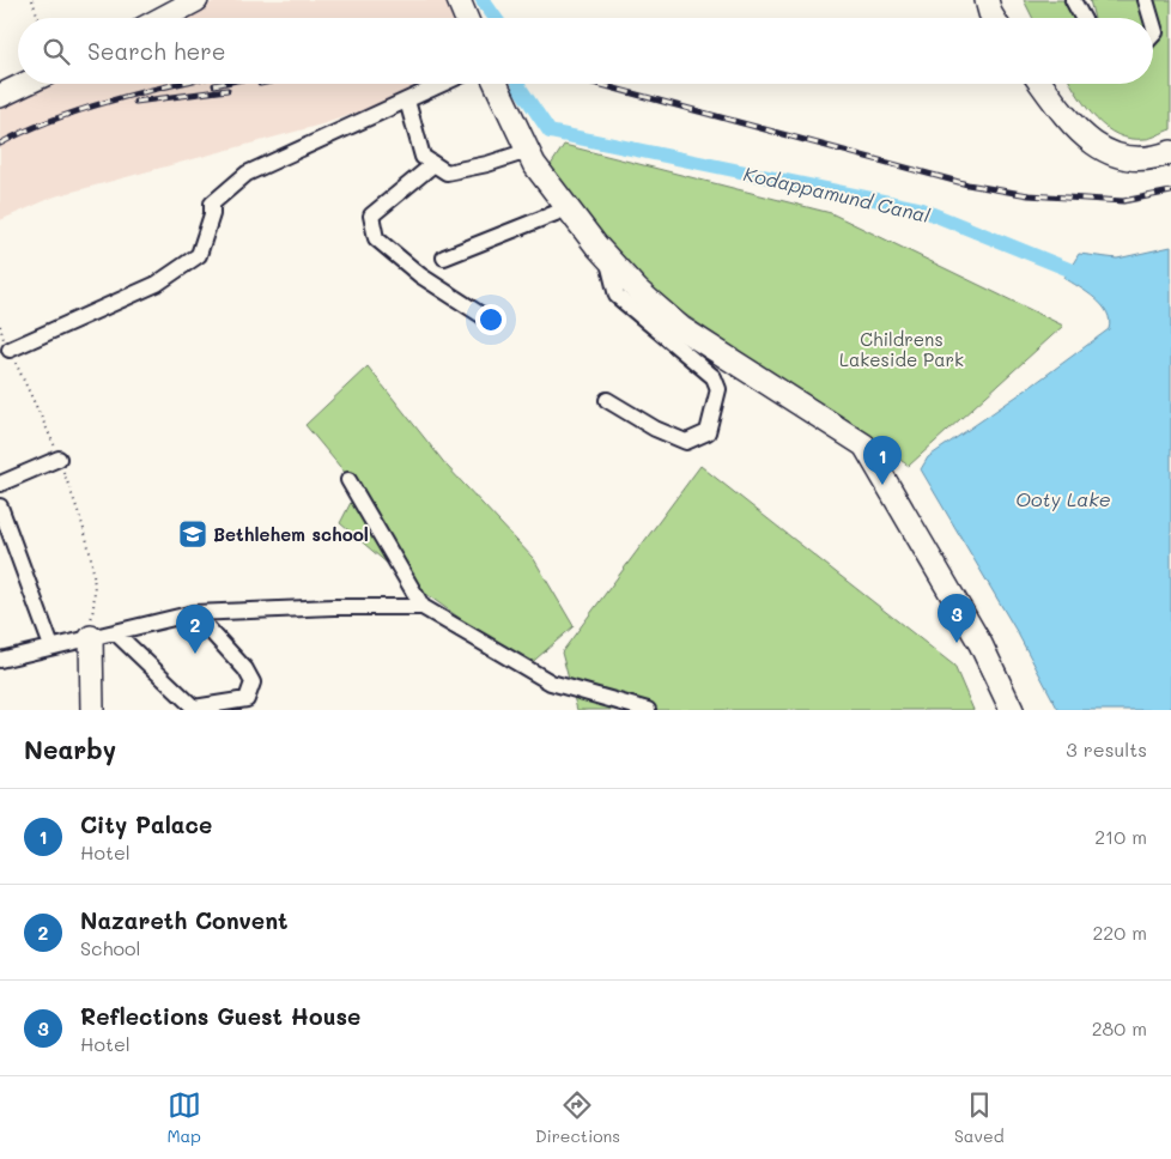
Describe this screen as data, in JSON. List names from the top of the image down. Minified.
{"water":["Kodappamund Canal","Ooty Lake"],"parks":["Childrens Lakeside Park"],"places":{"school or university":["Bethlehem school"]},"page":{"search":"Search here","pins":["1","3","2"],"heading":["Nearby","3 results"],"list":[{"mark":"1","name":"City Palace","note":"Hotel","value":"210 m"},{"mark":"2","name":"Nazareth Convent","note":"School","value":"220 m"},{"mark":"3","name":"Reflections Guest House","note":"Hotel","value":"280 m"}],"nav":["Map","Directions","Saved"]}}
